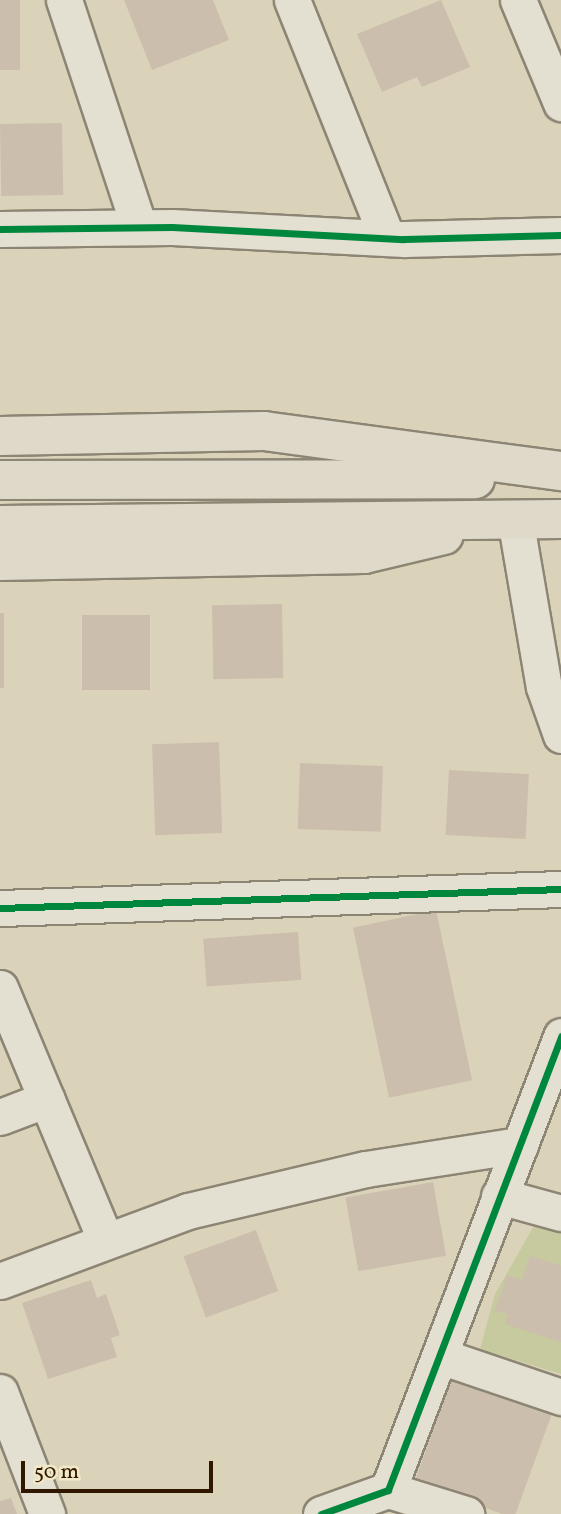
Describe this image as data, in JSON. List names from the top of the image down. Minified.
{"scale_bar":"50 m"}
